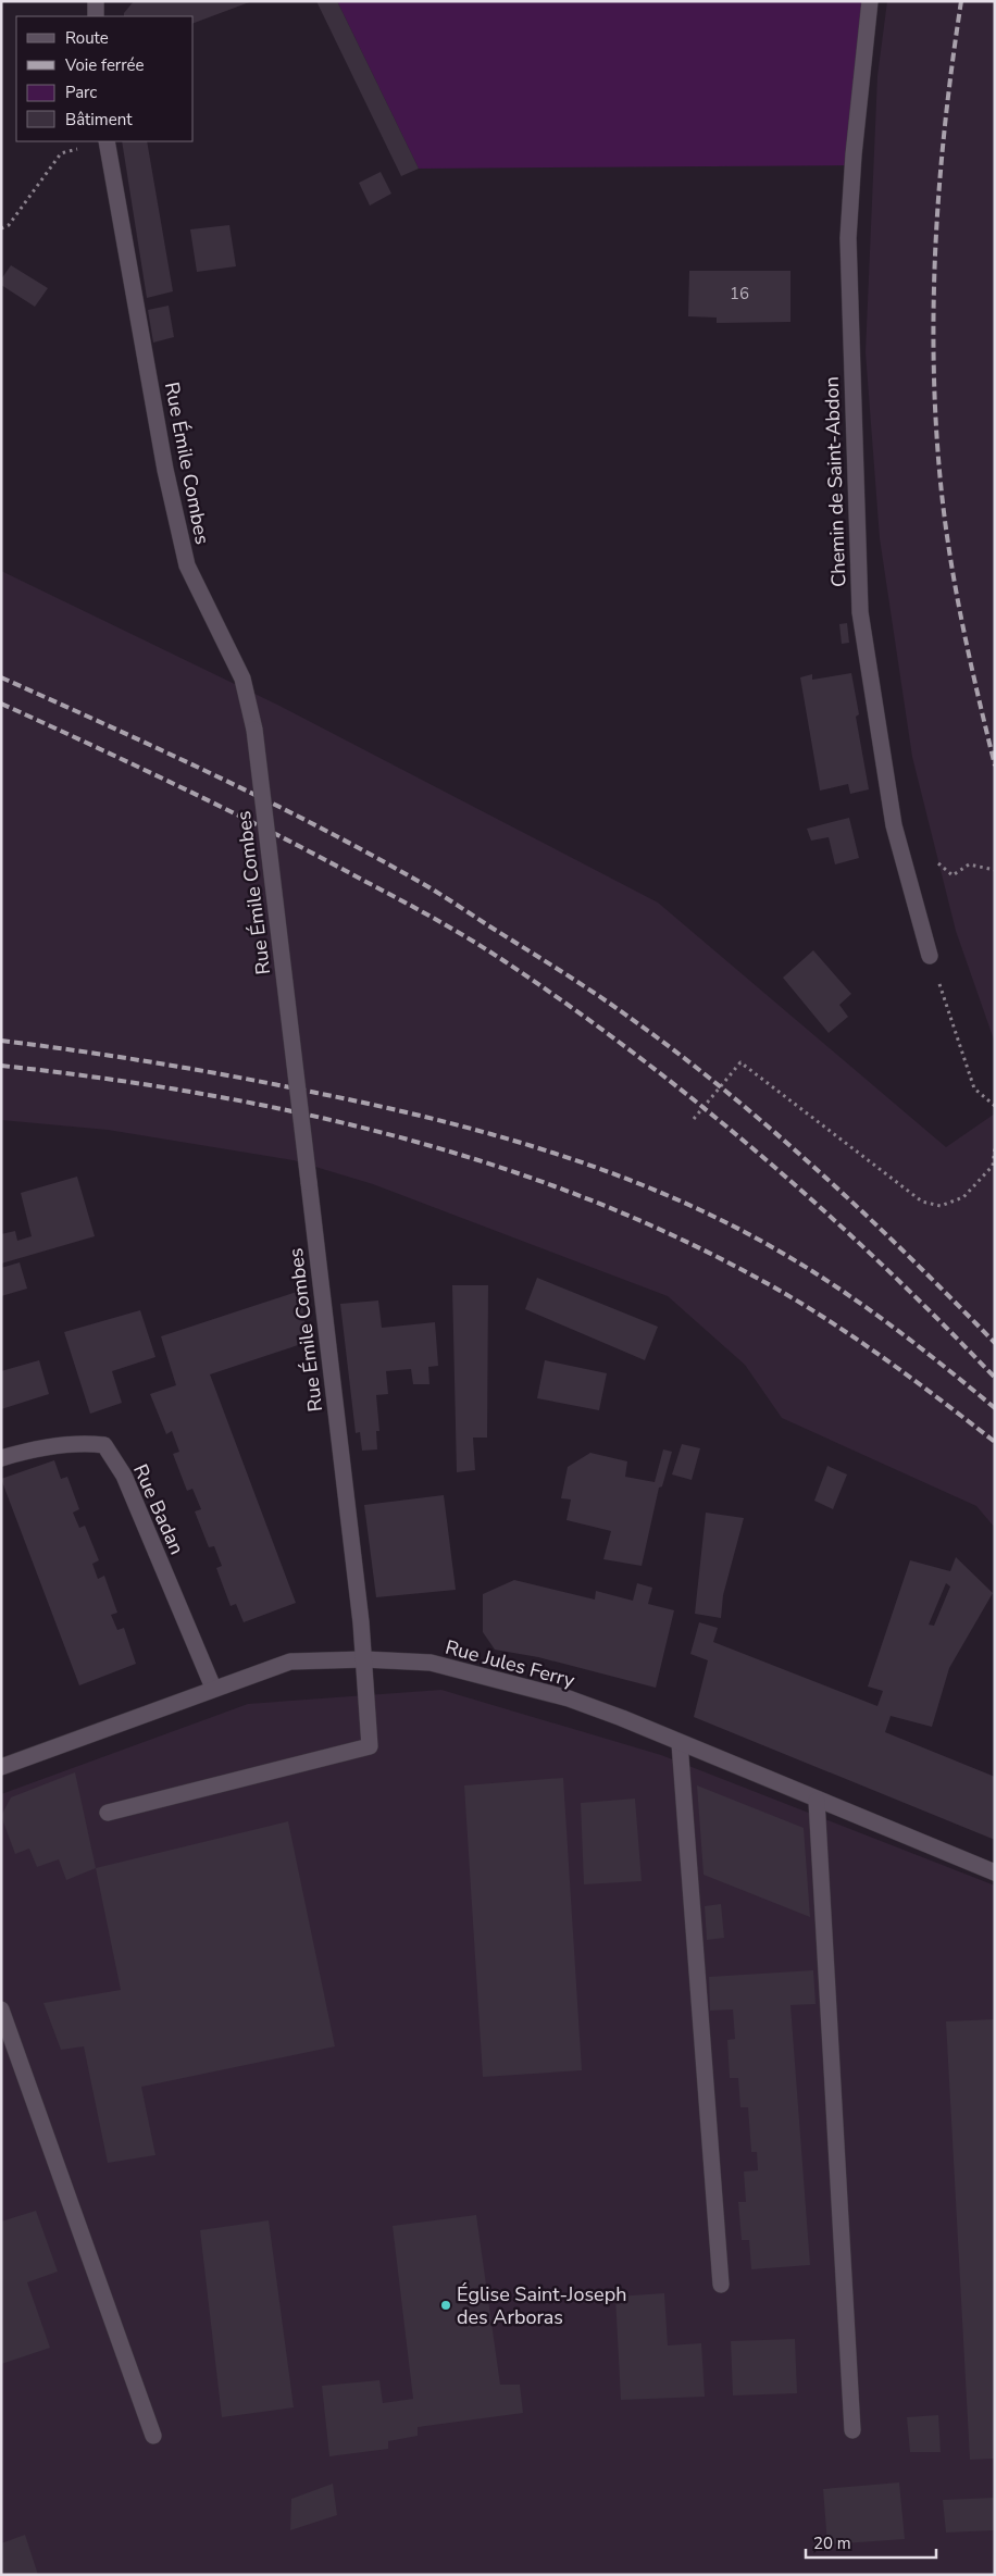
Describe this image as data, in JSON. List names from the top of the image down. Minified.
{"streets":{"street":["Rue Émile Combes","Chemin de Saint-Abdon","Rue Badan","Rue Jules Ferry"]},"crossings":[["Rue Émile Combes","Rue Jules Ferry"],["Rue Badan","Rue Jules Ferry"]],"places":["Église Saint-Joseph des Arboras"],"house_numbers":["16"],"legend":["Route","Voie ferrée","Parc","Bâtiment"],"scale_bar":"20 m"}
